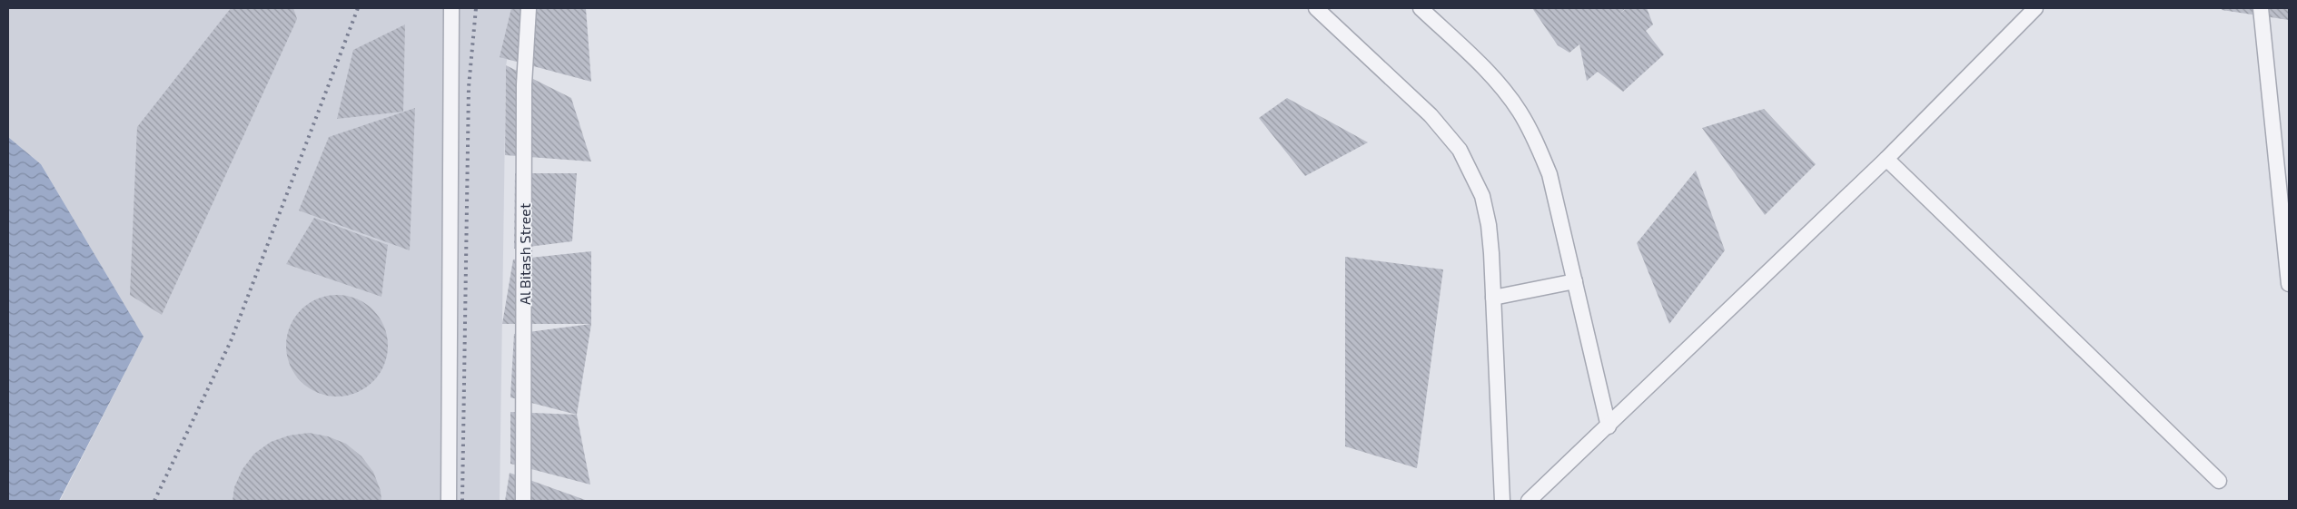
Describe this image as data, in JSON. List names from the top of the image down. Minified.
{"streets":{"lane":["Al Bitash Street"]}}
